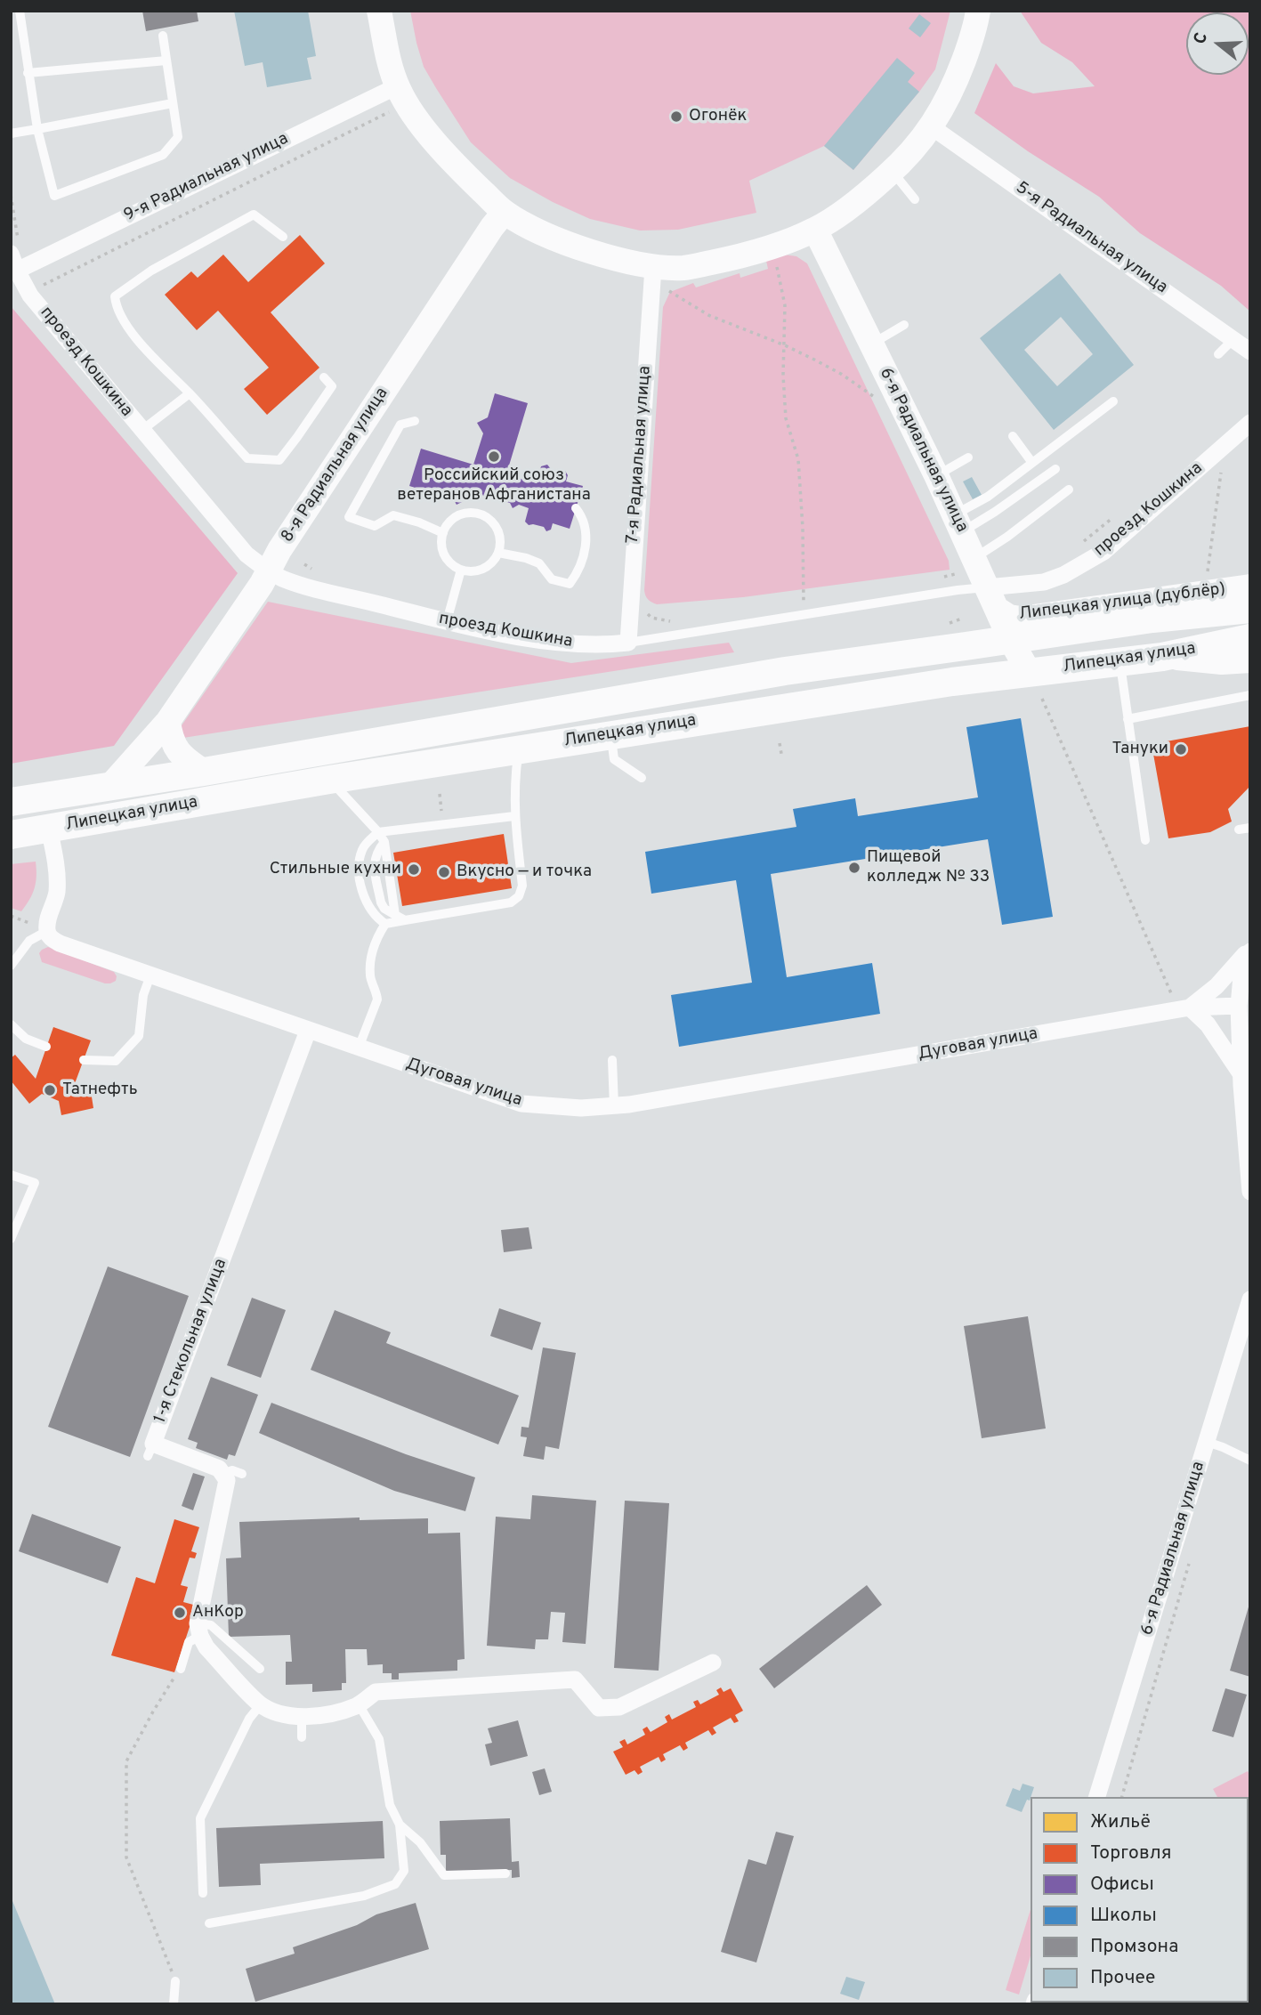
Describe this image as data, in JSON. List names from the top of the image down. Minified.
{"streets":{"main road":["6-я Радиальная улица","8-я Радиальная улица","Липецкая улица (дублёр)","Липецкая улица"],"street":["9-я Радиальная улица","5-я Радиальная улица","проезд Кошкина","7-я Радиальная улица","Дуговая улица","1-я Стекольная улица"]},"crossings":[["9-я Радиальная улица","проезд Кошкина"],["проезд Кошкина","6-я Радиальная улица"],["проезд Кошкина","7-я Радиальная улица"],["проезд Кошкина","8-я Радиальная улица"],["проезд Кошкина","Липецкая улица (дублёр)"],["6-я Радиальная улица","Липецкая улица (дублёр)"],["6-я Радиальная улица","Липецкая улица"],["8-я Радиальная улица","Липецкая улица"],["Липецкая улица (дублёр)","Липецкая улица"],["Дуговая улица","1-я Стекольная улица"]],"places":["Огонёк","Российский союз ветеранов Афганистана","Тануки","Пищевой колледж № 33","Стильные кухни","Вкусно — и точка","Татнефть","АнКор"],"legend":["Жильё","Торговля","Офисы","Школы","Промзона","Прочее"],"north":"left"}
